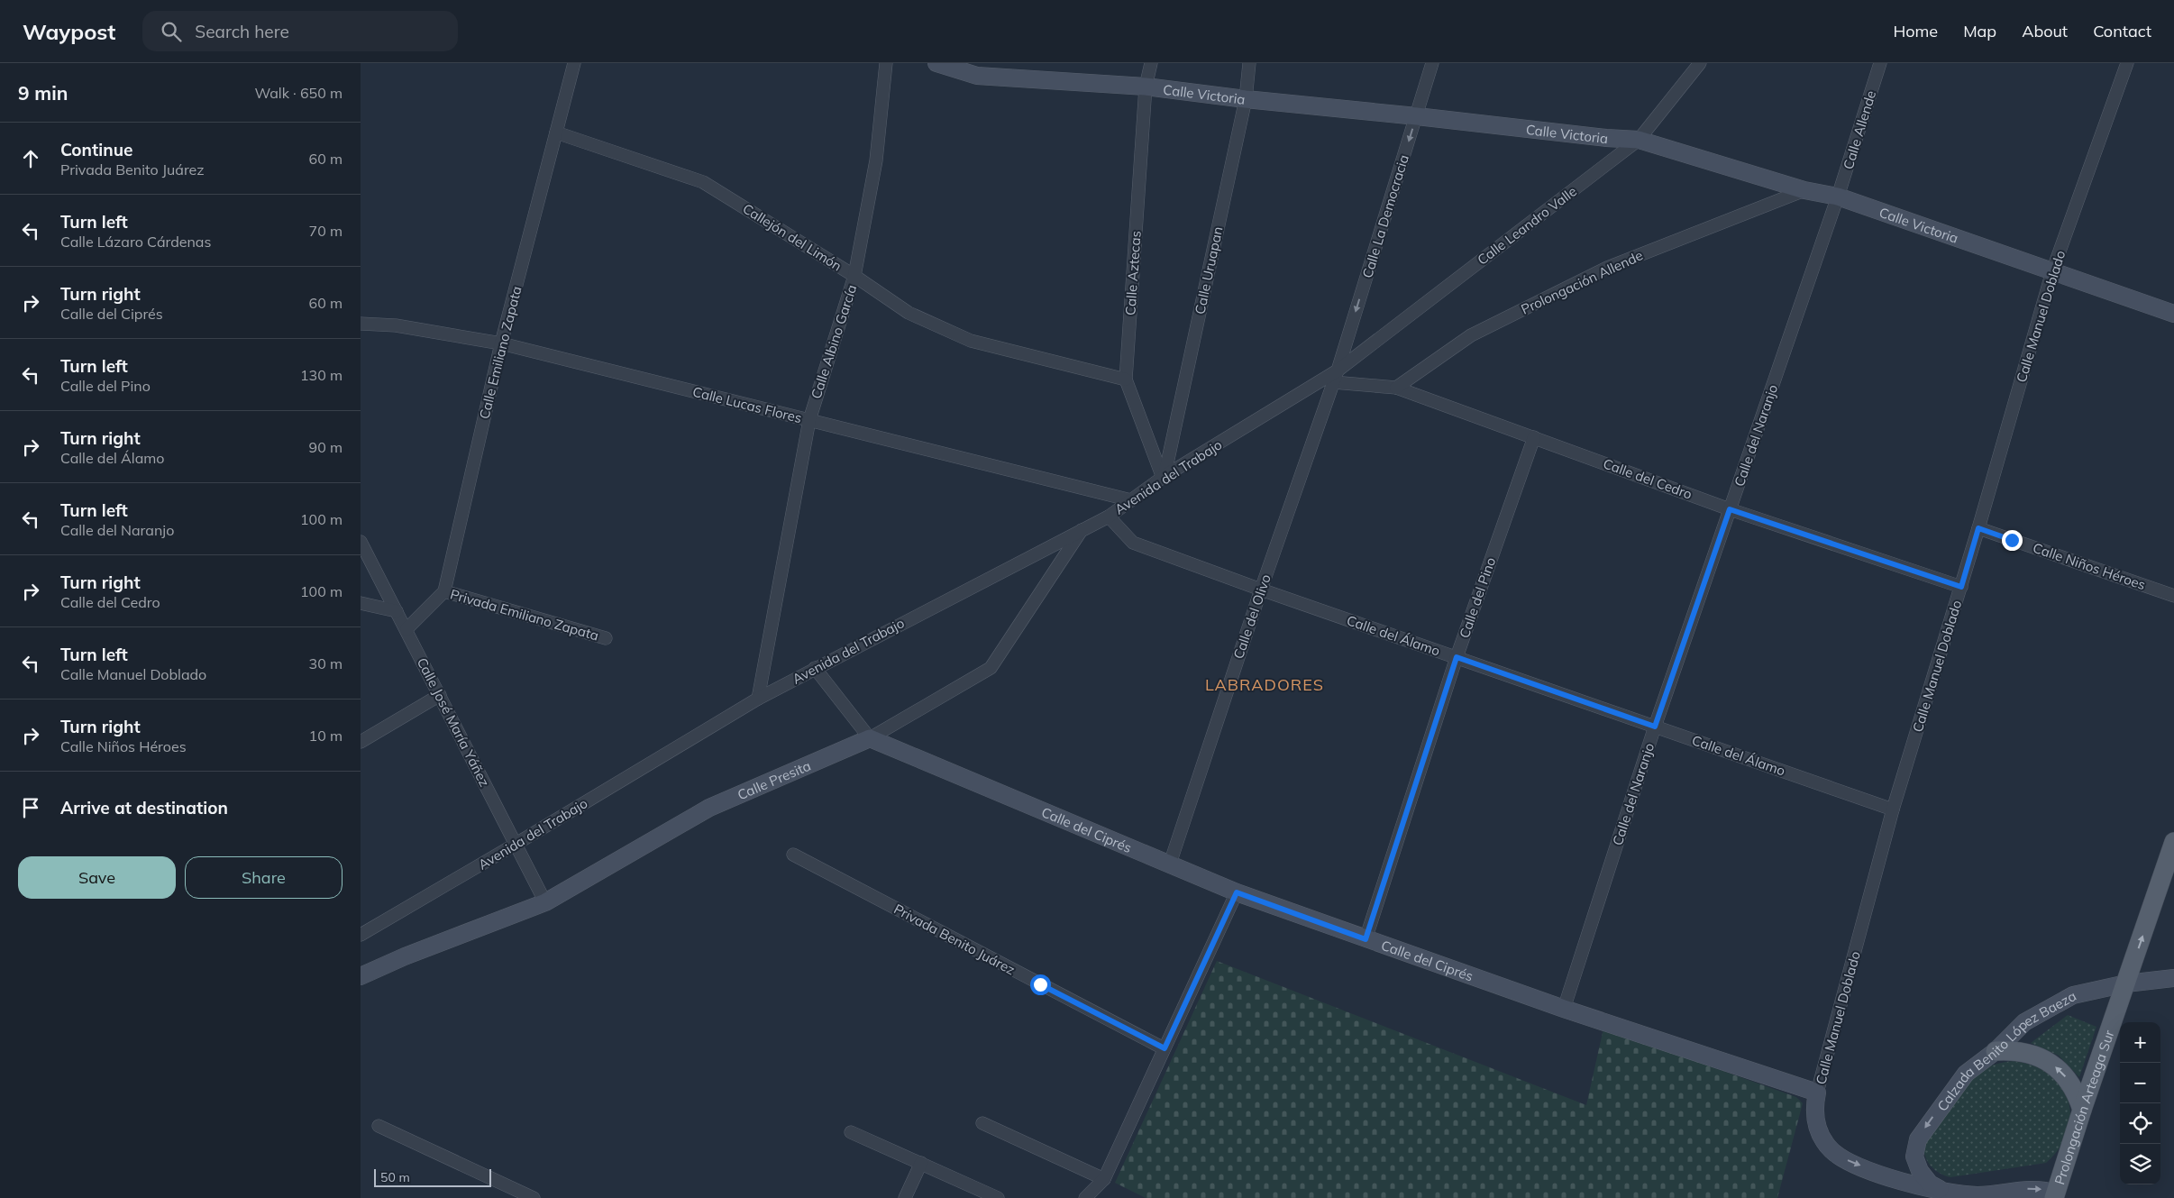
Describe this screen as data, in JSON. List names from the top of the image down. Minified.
{"streets":{"main road":["Prolongación Arteaga Sur"],"street":["Calle Victoria","Calle Allende","Calle La Democracia","Calle Leandro Valle","Callejón del Limón","Calle Uruapan","Calle Aztecas","Prolongación Allende","Calle Manuel Doblado","Calle Albino García","Calle Emiliano Zapata","Calle Lucas Flores","Calle del Naranjo","Avenida del Trabajo","Calle del Cedro","Calle Niños Héroes","Calle del Pino","Privada Emiliano Zapata","Calle del Olivo","Calle del Álamo","Calle José María Yáñez","Calle Presita","Calle del Ciprés","Privada Benito Juárez","Calzada Benito López Baeza"]},"crossings":[["Calle Victoria","Calle Allende"],["Calle Victoria","Calle La Democracia"],["Calle Victoria","Calle Leandro Valle"],["Calle Victoria","Calle Uruapan"],["Calle Victoria","Calle Aztecas"],["Calle Victoria","Prolongación Allende"],["Calle Victoria","Calle Manuel Doblado"],["Calle Victoria","Calle del Naranjo"],["Calle Allende","Calle del Naranjo"],["Calle La Democracia","Calle Leandro Valle"],["Calle La Democracia","Avenida del Trabajo"],["Calle La Democracia","Calle del Cedro"],["Calle La Democracia","Calle del Olivo"],["Calle Leandro Valle","Avenida del Trabajo"],["Calle Leandro Valle","Calle del Cedro"],["Calle Leandro Valle","Calle del Olivo"],["Callejón del Limón","Calle Aztecas"],["Callejón del Limón","Calle Albino García"],["Callejón del Limón","Calle Emiliano Zapata"],["Calle Uruapan","Calle Aztecas"],["Calle Uruapan","Avenida del Trabajo"],["Calle Aztecas","Avenida del Trabajo"],["Prolongación Allende","Calle del Cedro"],["Calle Manuel Doblado","Calle del Cedro"],["Calle Manuel Doblado","Calle Niños Héroes"],["Calle Manuel Doblado","Calle del Álamo"],["Calle Manuel Doblado","Calle del Ciprés"],["Calle Albino García","Calle Lucas Flores"],["Calle Albino García","Avenida del Trabajo"],["Calle Emiliano Zapata","Calle Lucas Flores"],["Calle Emiliano Zapata","Privada Emiliano Zapata"],["Calle Lucas Flores","Avenida del Trabajo"],["Calle del Naranjo","Calle del Cedro"],["Calle del Naranjo","Calle del Álamo"],["Calle del Naranjo","Calle del Ciprés"],["Avenida del Trabajo","Calle del Cedro"],["Avenida del Trabajo","Calle del Olivo"],["Avenida del Trabajo","Calle del Álamo"],["Avenida del Trabajo","Calle José María Yáñez"],["Avenida del Trabajo","Calle Presita"],["Calle del Cedro","Calle del Pino"],["Calle del Cedro","Calle del Olivo"],["Calle del Pino","Calle del Álamo"],["Calle del Pino","Calle del Ciprés"],["Calle del Olivo","Calle del Álamo"],["Calle del Olivo","Calle del Ciprés"],["Calle José María Yáñez","Calle Presita"],["Calle Presita","Calle del Ciprés"],["Calzada Benito López Baeza","Prolongación Arteaga Sur"]],"one_way":["Calle La Democracia","Calzada Benito López Baeza","Prolongación Arteaga Sur"],"districts":["LABRADORES"],"scale_bar":"50 m","page":{"header":"Waypost","search":"Search here","nav":["Home","Map","About","Contact"],"heading":["9 min","Walk · 650 m"],"list":[["Continue","Privada Benito Juárez","60 m"],["Turn left","Calle Lázaro Cárdenas","70 m"],["Turn right","Calle del Ciprés","60 m"],["Turn left","Calle del Pino","130 m"],["Turn right","Calle del Álamo","90 m"],["Turn left","Calle del Naranjo","100 m"],["Turn right","Calle del Cedro","100 m"],["Turn left","Calle Manuel Doblado","30 m"],["Turn right","Calle Niños Héroes","10 m"],"Arrive at destination"],"buttons":["Save","Share"],"map_buttons":["+","−"],"scale":"50 m"}}
